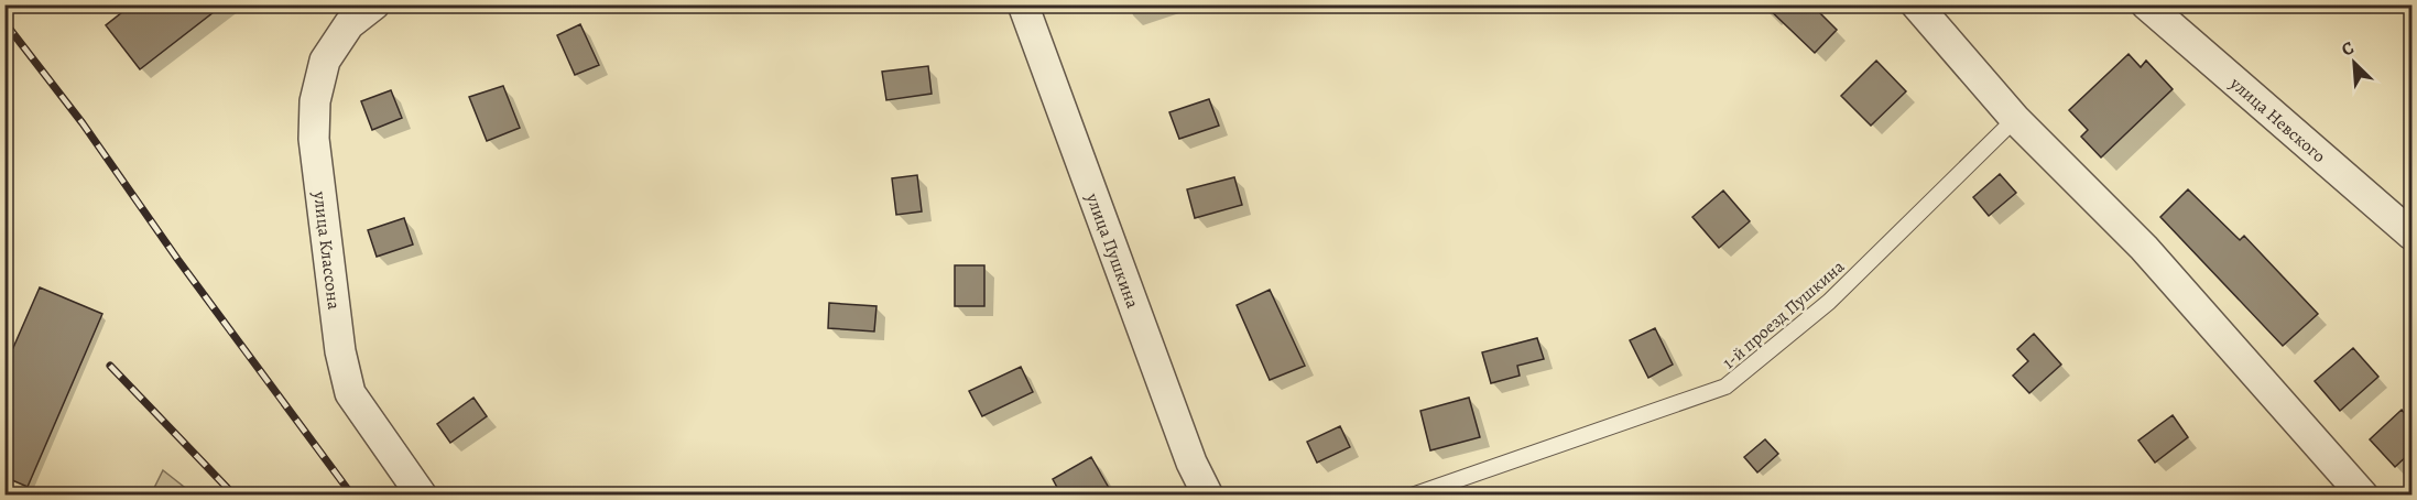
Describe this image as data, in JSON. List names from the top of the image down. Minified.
{"streets":{"street":["улица Невского","улица Классона","улица Пушкина"],"lane":["1-й проезд Пушкина"]},"north":"top left"}
